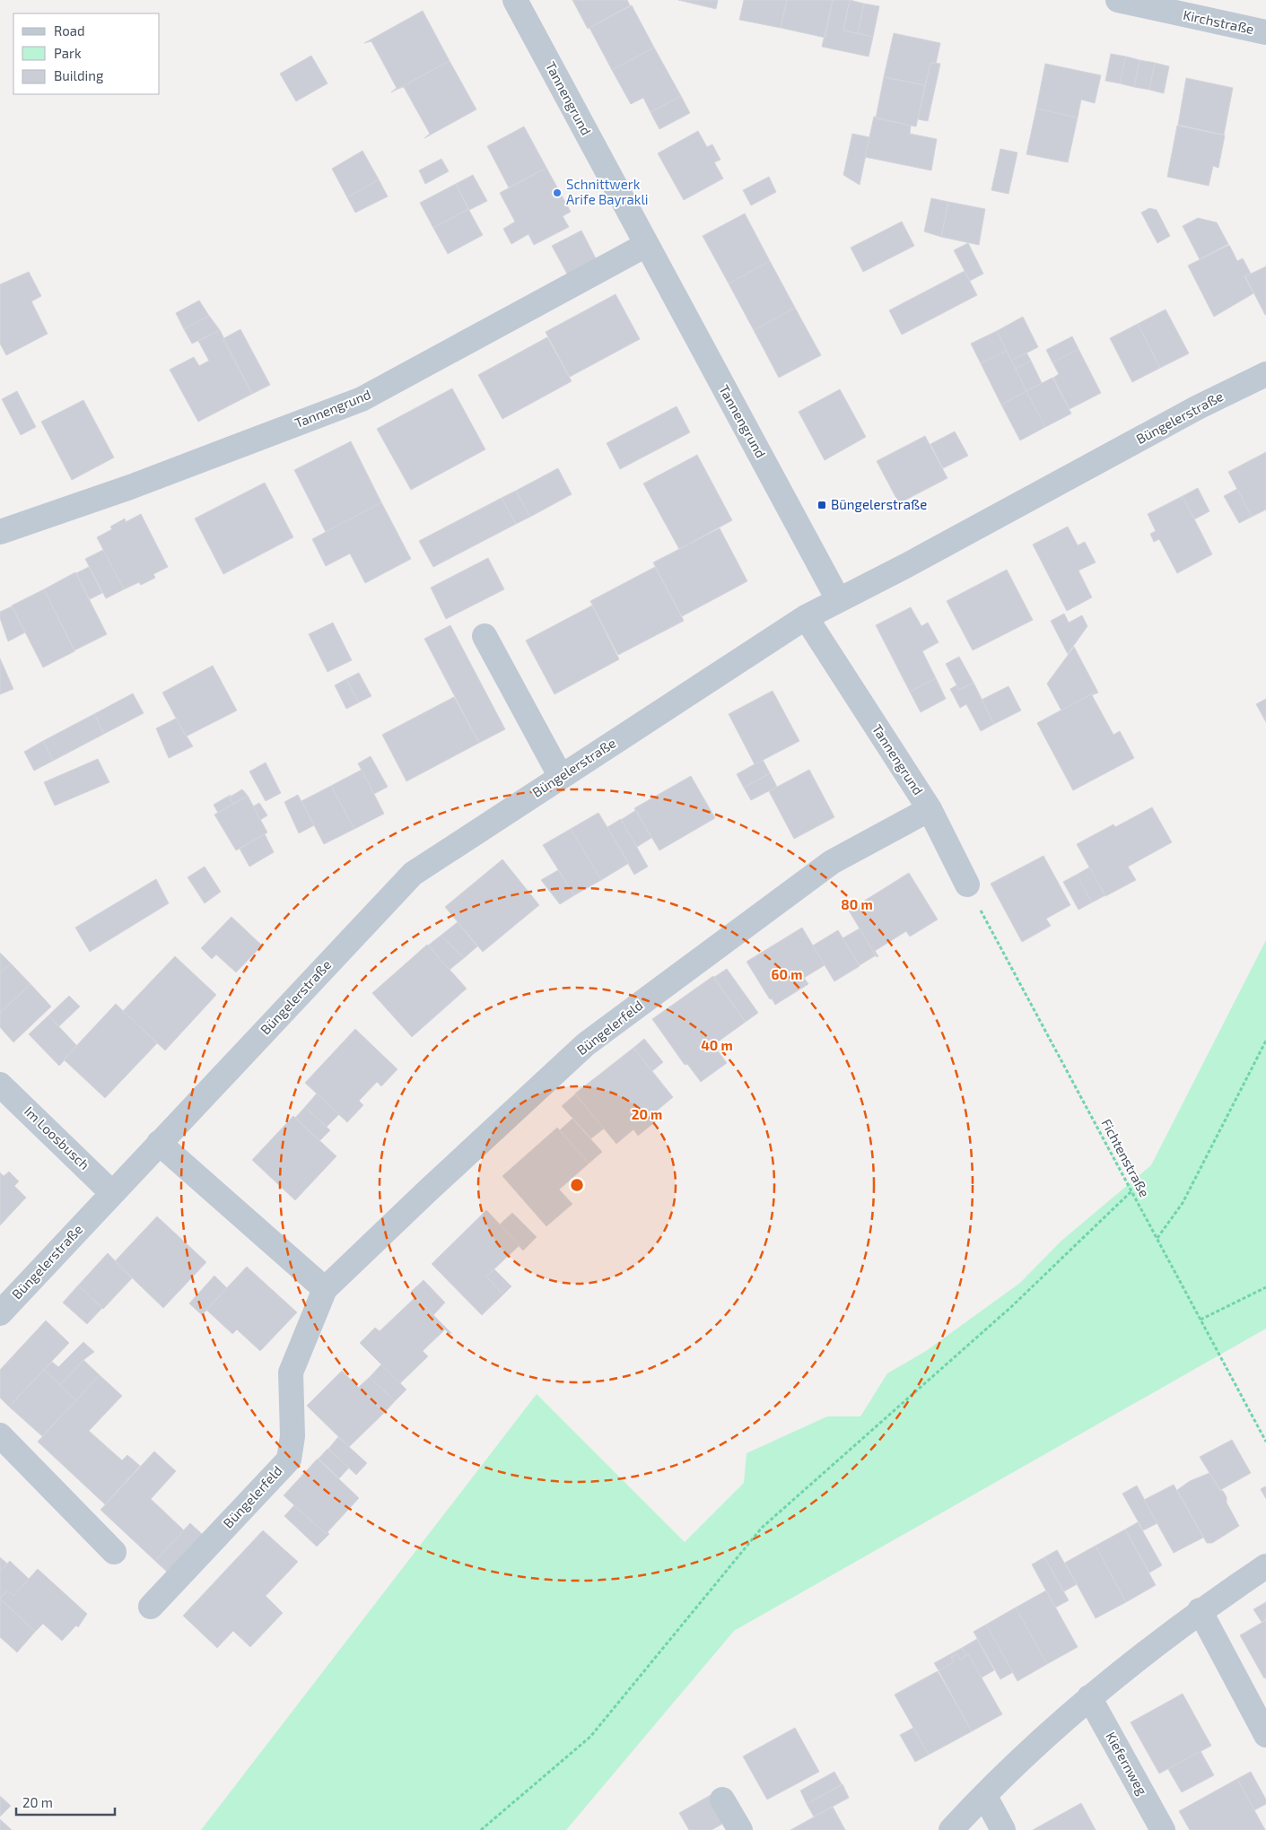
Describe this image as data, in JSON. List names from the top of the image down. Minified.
{"streets":{"street":["Kirchstraße","Tannengrund","Büngelerstraße","Büngelerfeld","Im Loosbusch","Kiefernweg"],"path":["Fichtenstraße"]},"crossings":[["Tannengrund","Büngelerstraße"],["Tannengrund","Büngelerfeld"],["Tannengrund","Fichtenstraße"],["Büngelerstraße","Im Loosbusch"]],"places":{"other":["Schnittwerk Arife Bayrakli"],"transit":["Büngelerstraße"]},"legend":["Road","Park","Building"],"scale_bar":"20 m","rings":["80 m","60 m","40 m","20 m"]}
